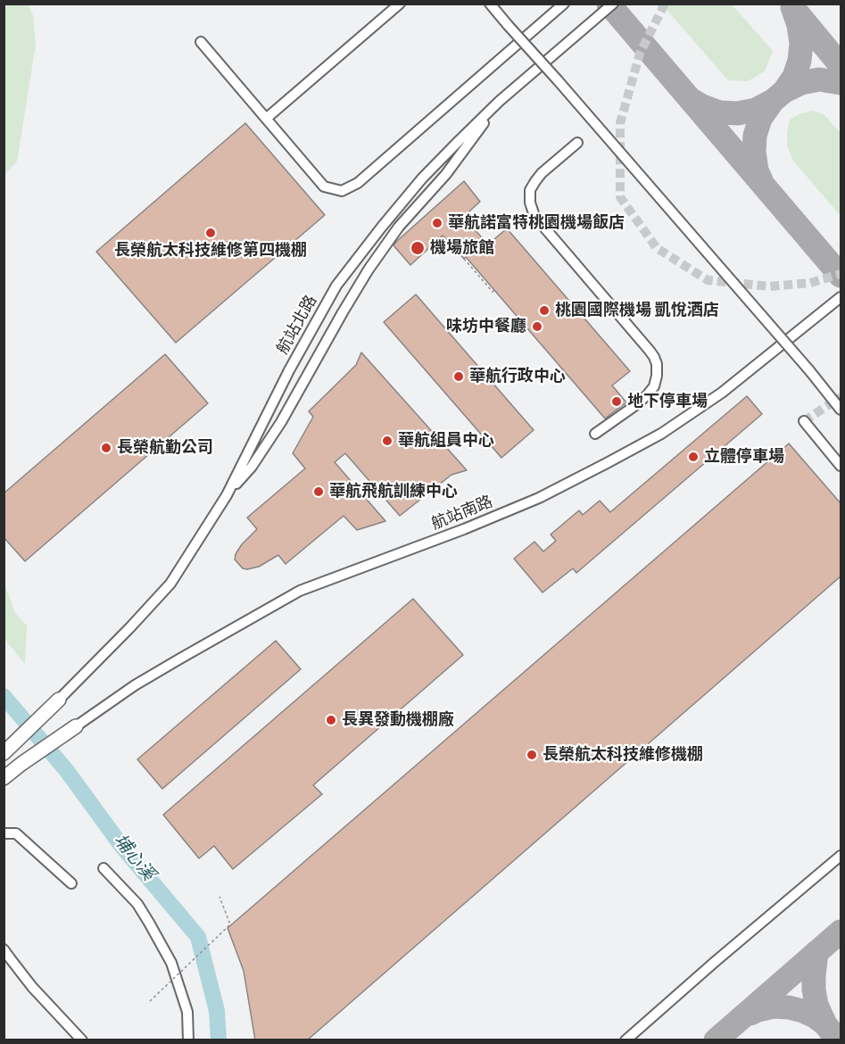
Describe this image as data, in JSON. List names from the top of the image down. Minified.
{"streets":{"street":["航站北路","航站南路"]},"water":["埔心溪"],"places":["華航諾富特桃園機場飯店","長榮航太科技維修第四機棚","機場旅館","桃園國際機場 凱悅酒店","味坊中餐廳","華航行政中心","地下停車場","華航組員中心","長榮航勤公司","立體停車場","華航飛航訓練中心","長異發動機棚廠","長榮航太科技維修機棚"]}
